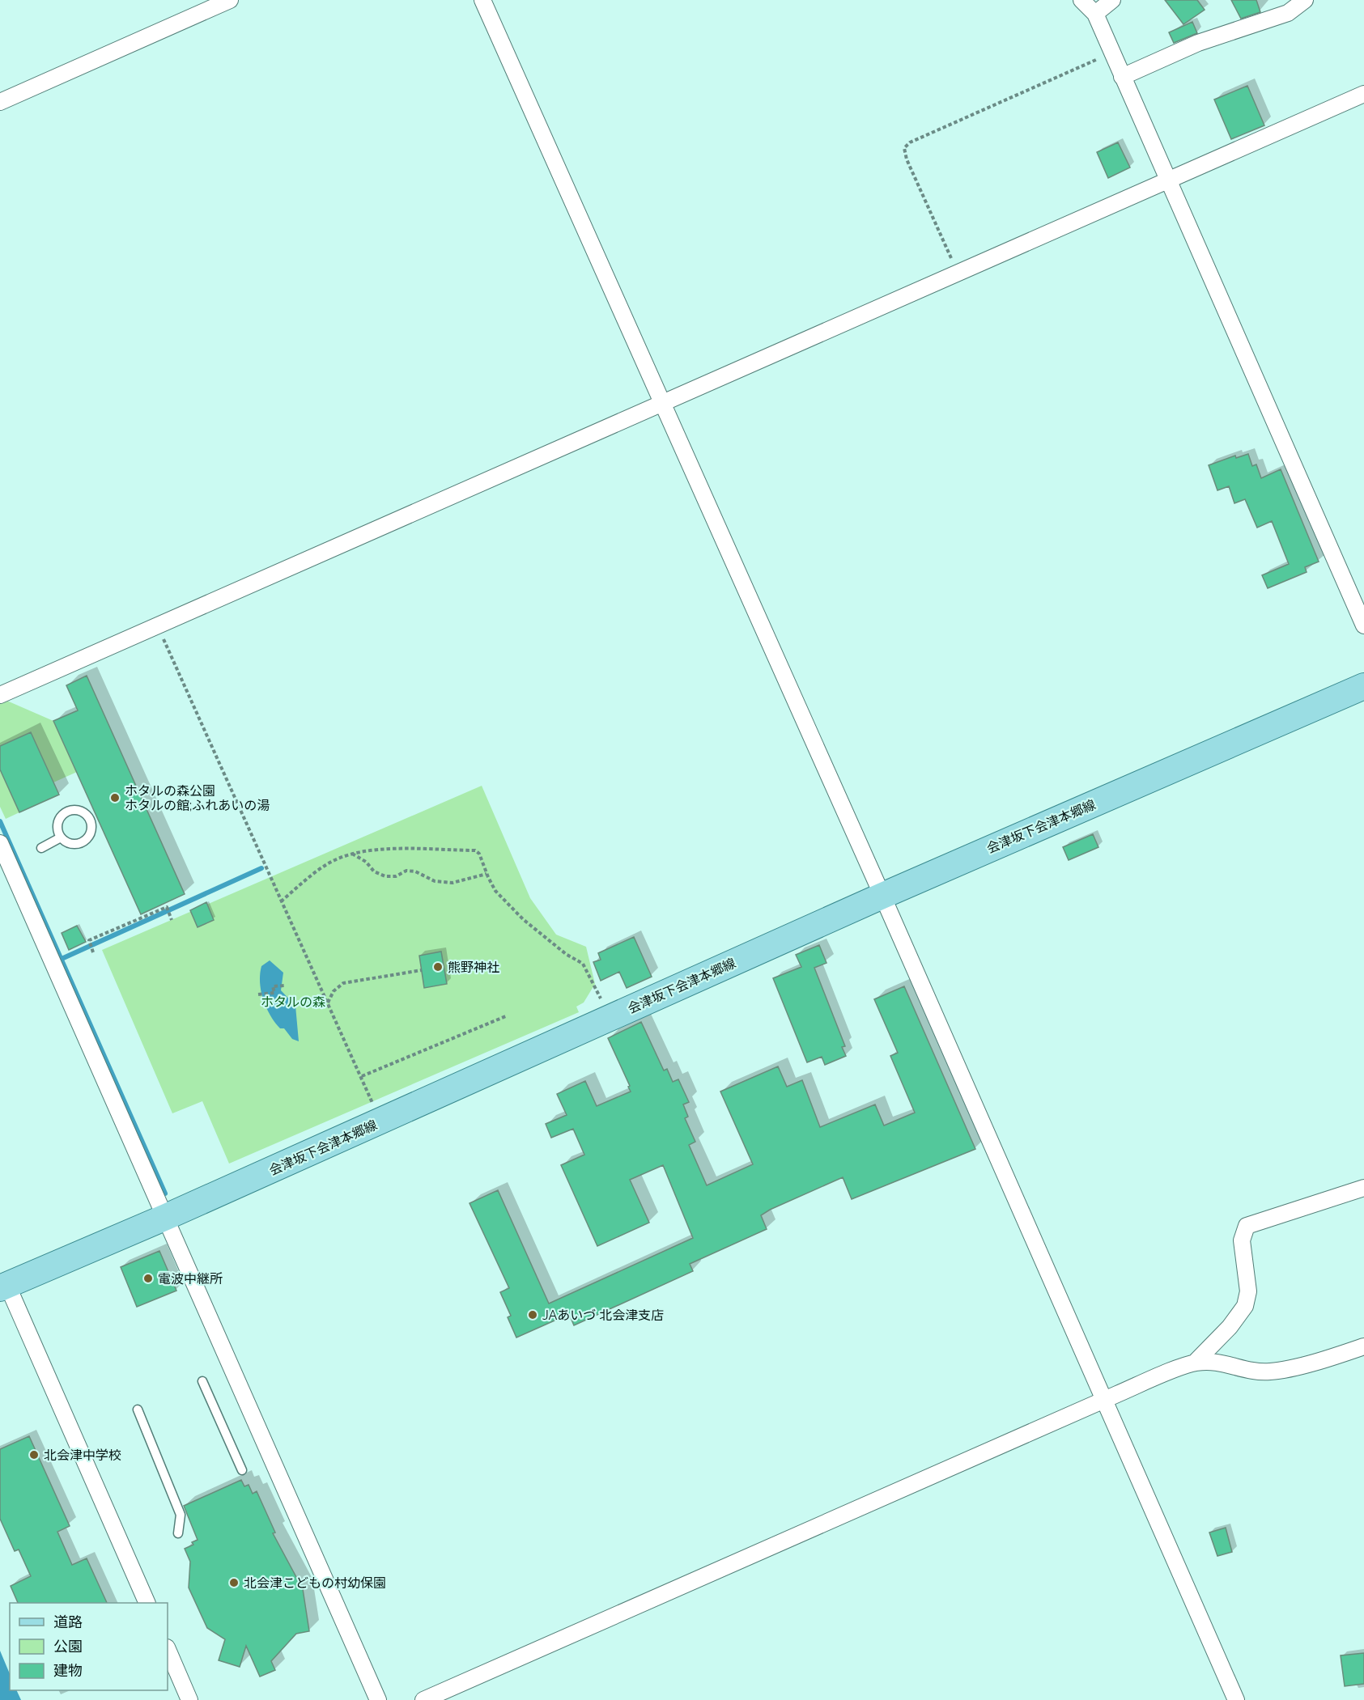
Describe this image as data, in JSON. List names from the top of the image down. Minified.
{"streets":{"main road":["会津坂下会津本郷線"]},"parks":["ホタルの森"],"places":["ホタルの森公園 ホタルの館;ふれあいの湯","熊野神社","電波中継所","JAあいづ 北会津支店","北会津中学校","北会津こどもの村幼保園"],"legend":["道路","公園","建物"]}
